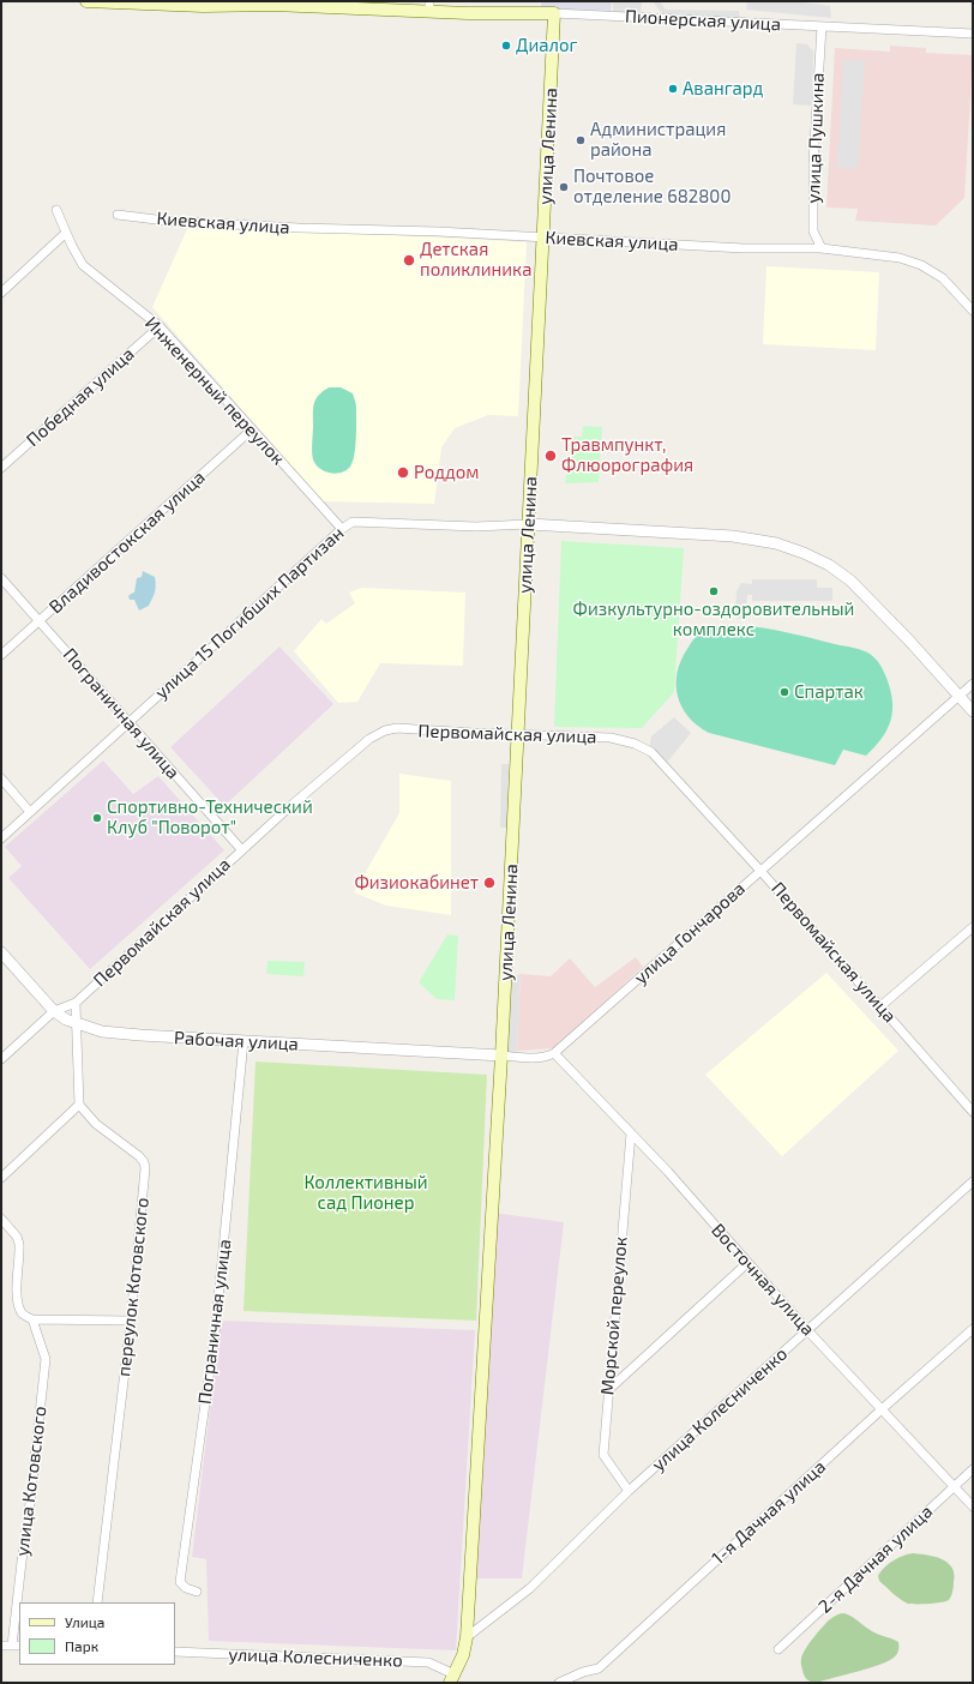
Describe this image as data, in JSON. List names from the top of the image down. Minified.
{"streets":{"main road":["Пионерская улица","улица Ленина"],"street":["улица Пушкина","Киевская улица","Инженерный переулок","Победная улица","Владивостокская улица","улица 15 Погибших Партизан","Пограничная улица","Первомайская улица","улица Гончарова","Рабочая улица","Восточная улица","переулок Котовского","Морской переулок","улица Колесниченко","улица Котовского","1-я Дачная улица","2-я Дачная улица"]},"crossings":[["Пионерская улица","улица Пушкина"],["Пионерская улица","улица Ленина"],["улица Пушкина","Киевская улица"],["улица Ленина","Киевская улица"],["улица Ленина","улица 15 Погибших Партизан"],["улица Ленина","Первомайская улица"],["улица Ленина","Рабочая улица"],["улица Ленина","улица Колесниченко"],["Инженерный переулок","Победная улица"],["Инженерный переулок","Владивостокская улица"],["Инженерный переулок","улица 15 Погибших Партизан"],["Владивостокская улица","Пограничная улица"],["улица 15 Погибших Партизан","Пограничная улица"],["улица 15 Погибших Партизан","улица Гончарова"],["Пограничная улица","Первомайская улица"],["Пограничная улица","Рабочая улица"],["Первомайская улица","улица Гончарова"],["Первомайская улица","Рабочая улица"],["улица Гончарова","Восточная улица"],["Восточная улица","Морской переулок"],["Восточная улица","улица Колесниченко"],["Восточная улица","1-я Дачная улица"],["Восточная улица","2-я Дачная улица"],["Морской переулок","улица Колесниченко"]],"parks":["Коллективный сад Пионер"],"places":["Диалог","Авангард","Администрация района","Почтовое отделение 682800","Детская поликлиника","Травмпункт, Флюорография","Роддом","Физкультурно-оздоровительный комплекс","Спартак","Спортивно-Технический Клуб \"Поворот\"","Физиокабинет"],"legend":["Улица","Парк"]}
